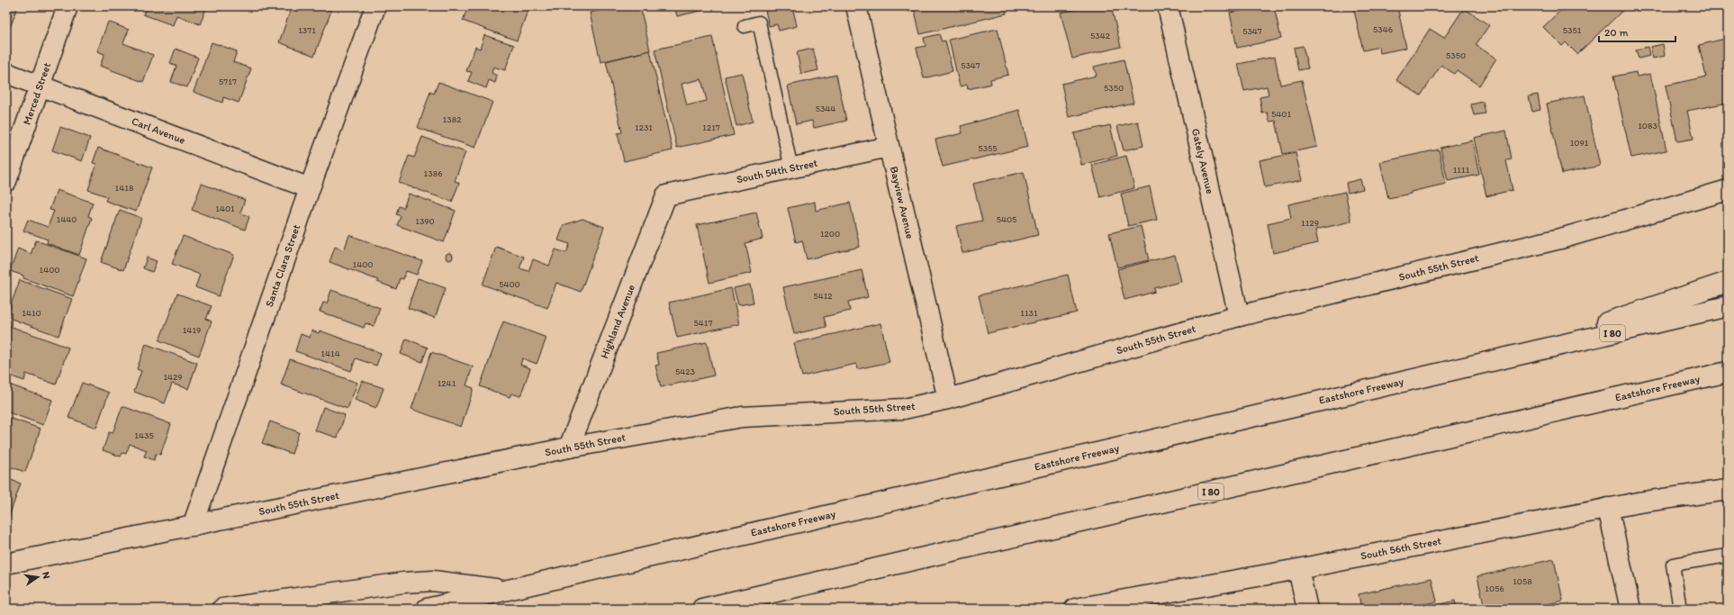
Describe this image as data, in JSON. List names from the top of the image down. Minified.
{"streets":{"main road":["Merced Street","Carl Avenue","Gately Avenue","South 54th Street","Bayview Avenue","Santa Clara Street","South 55th Street","Highland Avenue","I 80","Eastshore Freeway","South 56th Street"]},"crossings":[["Merced Street","Carl Avenue"],["Carl Avenue","Santa Clara Street"],["Gately Avenue","South 55th Street"],["South 54th Street","Bayview Avenue"],["South 54th Street","Highland Avenue"],["Bayview Avenue","South 55th Street"],["Santa Clara Street","South 55th Street"],["South 55th Street","Highland Avenue"]],"house_numbers":["5346","1371","5351","5347","5342","5350","5347","5717","5350","5344","5401","1382","1083","1231","1217","1091","5355","1111","1386","1418","1401","1440","5405","1390","1129","1200","1400","1400","5400","5412","1410","1131","5417","1419","1414","5423","1429","1241","1435","1058","1056"],"scale_bar":"20 m","north":"right"}
